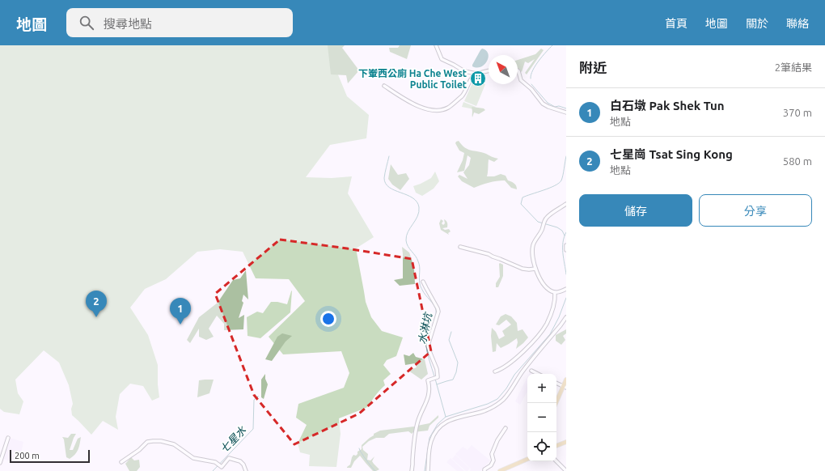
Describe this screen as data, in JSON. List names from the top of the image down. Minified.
{"water":["水淋坑","七星水"],"places":{"building":["下輋西公廁 Ha Che West Public Toilet"]},"scale_bar":"200 m","north":"top left","page":{"header":"地圖","search":"搜尋地點","nav":["首頁","地圖","關於","聯絡"],"heading":["附近","2筆結果"],"list":[{"mark":"1","name":"白石墩 Pak Shek Tun","note":"地點","value":"370 m"},{"mark":"2","name":"七星崗 Tsat Sing Kong","note":"地點","value":"580 m"}],"buttons":["儲存","分享"],"pins":["2","1"],"map_buttons":["+","−"],"scale":"200 m"}}
